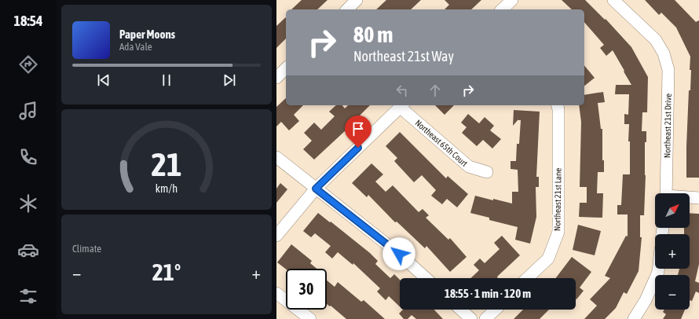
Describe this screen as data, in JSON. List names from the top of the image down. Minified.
{"streets":{"street":["Northeast 21st Drive","Northeast 65th Court","Northeast 21st Lane"]},"north":"top right","page":{"tabs":"18:54","turn":["80 m","Northeast 21st Way"],"song":["Paper Moons","Ada Vale"],"map_buttons":["+","−"],"tile":"Climate","heat":["−","21°","+"],"limit":"30","trip":"18:55 · 1 min · 120 m","gauge":["21","km/h"]}}
